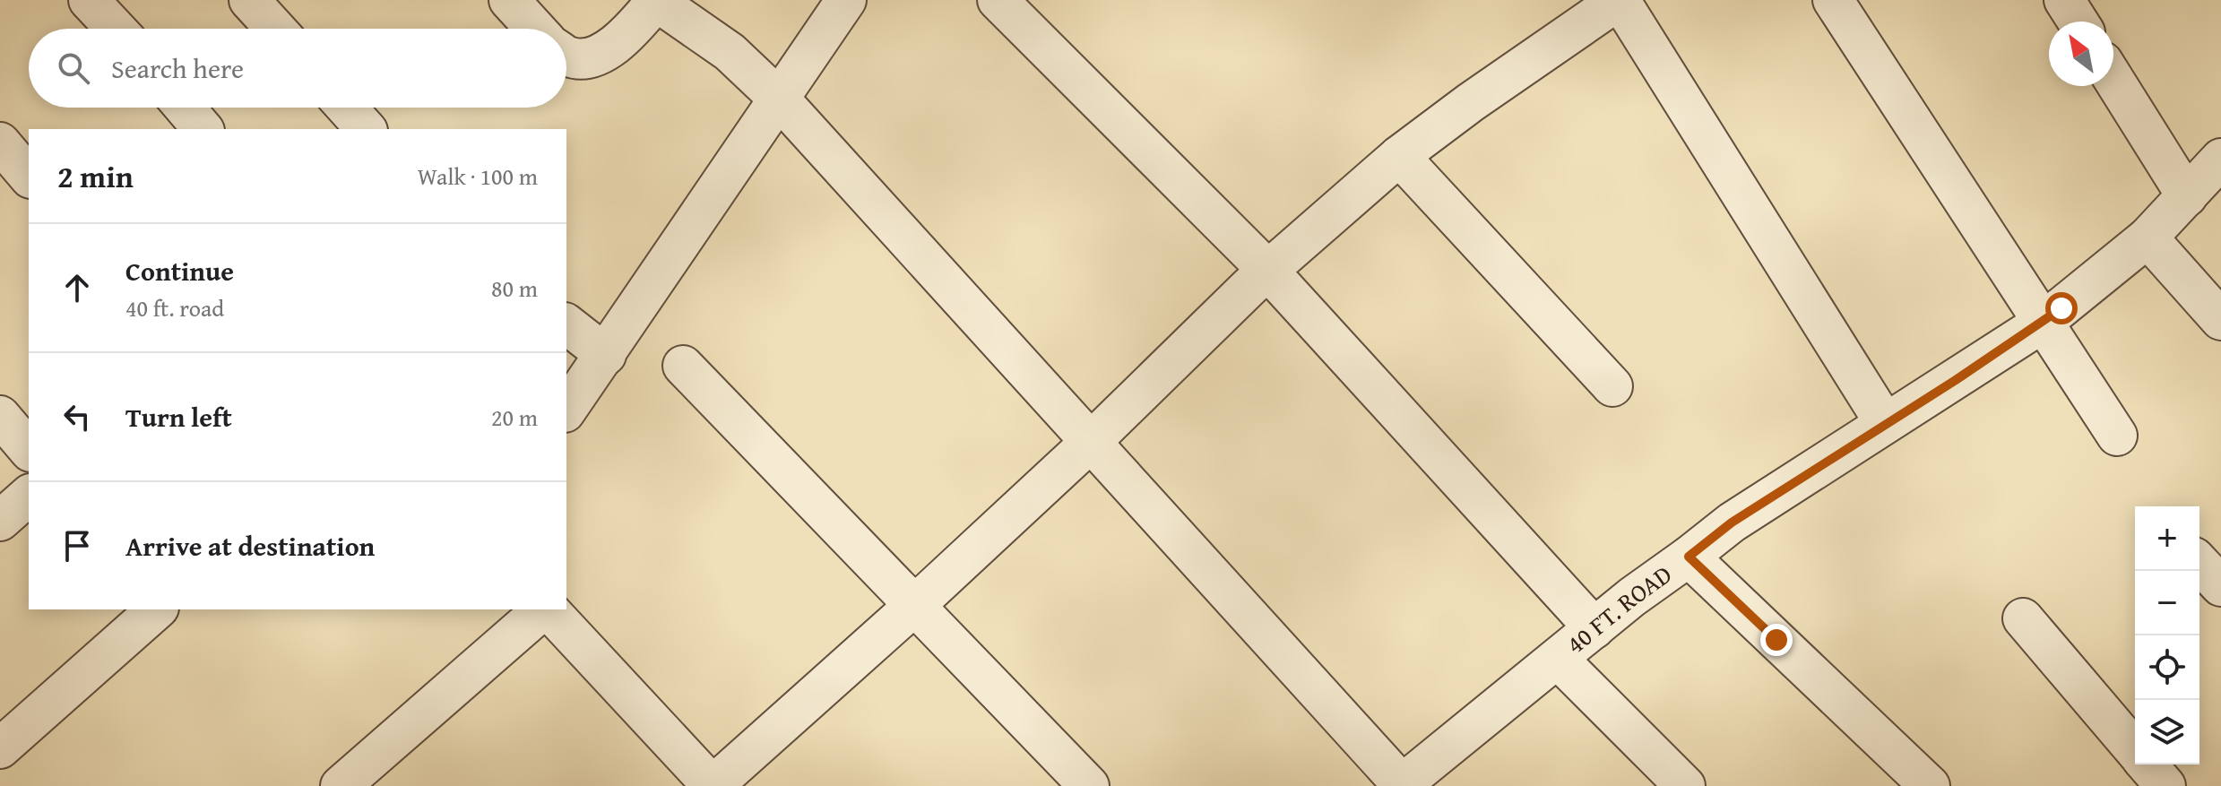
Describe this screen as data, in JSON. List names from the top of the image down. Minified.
{"streets":{"street":["40 FT. ROAD"]},"north":"top left","page":{"search":"Search here","heading":["2 min","Walk · 100 m"],"list":[["Continue","40 ft. road","80 m"],["Turn left","20 m"],"Arrive at destination"],"map_buttons":["+","−"]}}
